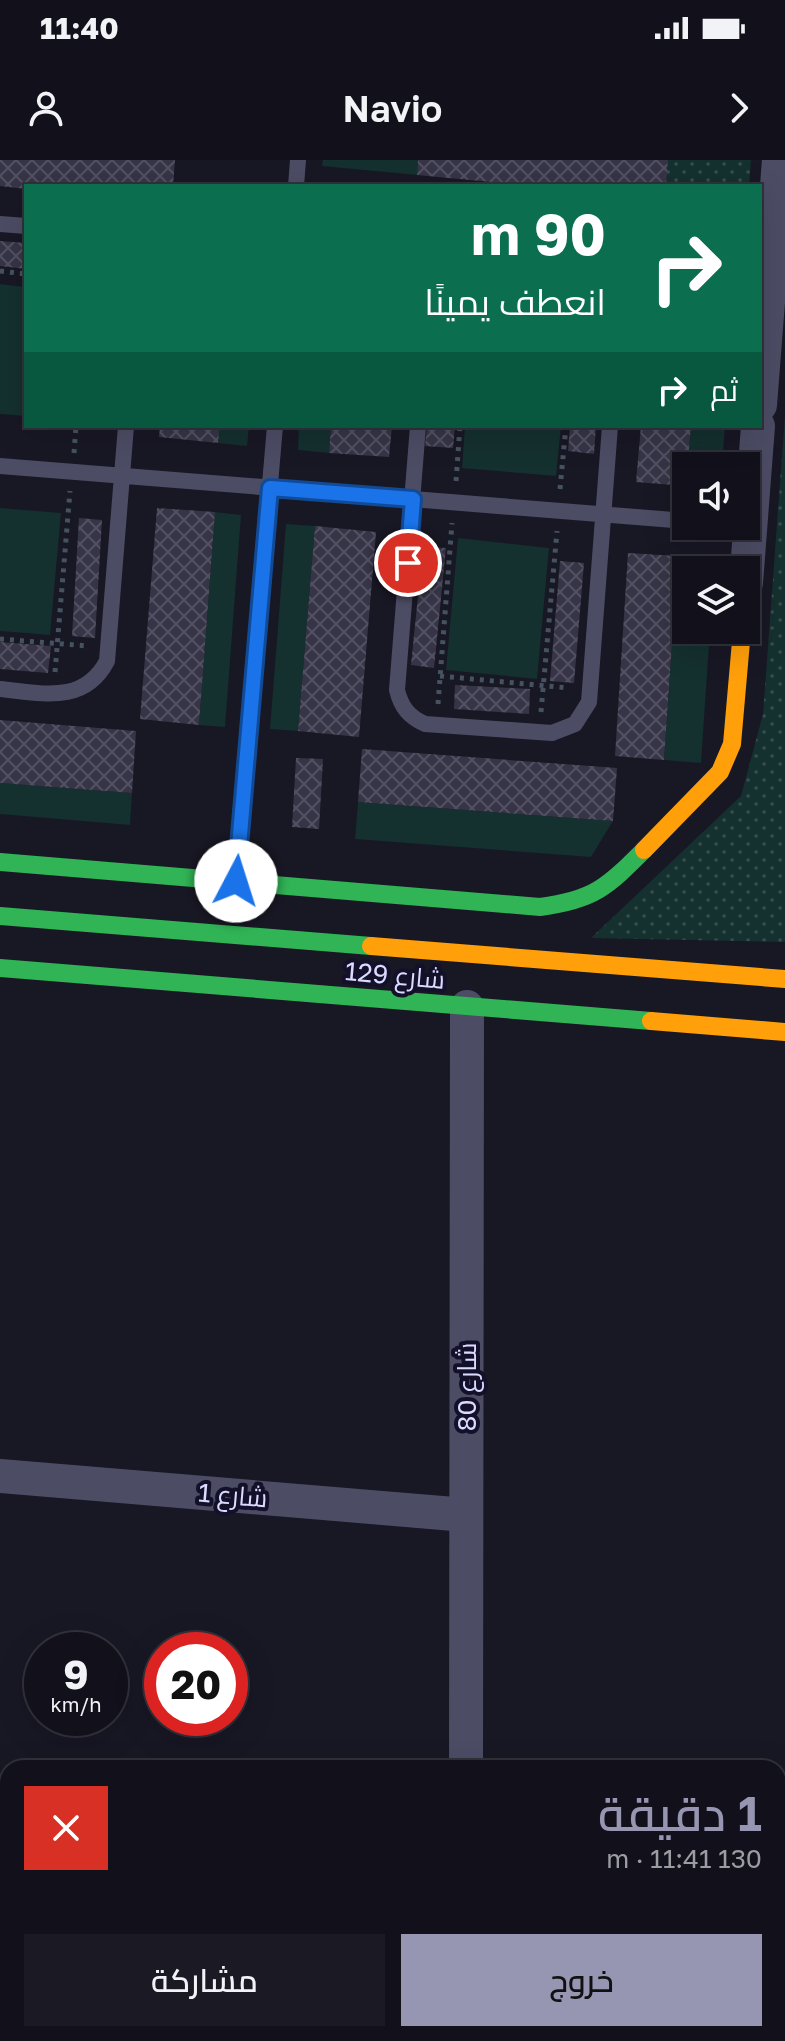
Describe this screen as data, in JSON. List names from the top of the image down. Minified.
{"streets":{"street":["شارع 129","شارع 80","شارع 1"]},"crossings":[["شارع 129","شارع 80"],["شارع 80","شارع 1"]],"page":{"status":"11:40","header":"Navio","turn":["90 m","انعطف يمينًا"],"then":"ثم","speed":"9 km/h","limit":"20","heading":["1 دقيقة","130 m · 11:41"],"buttons":["خروج","مشاركة"]}}
